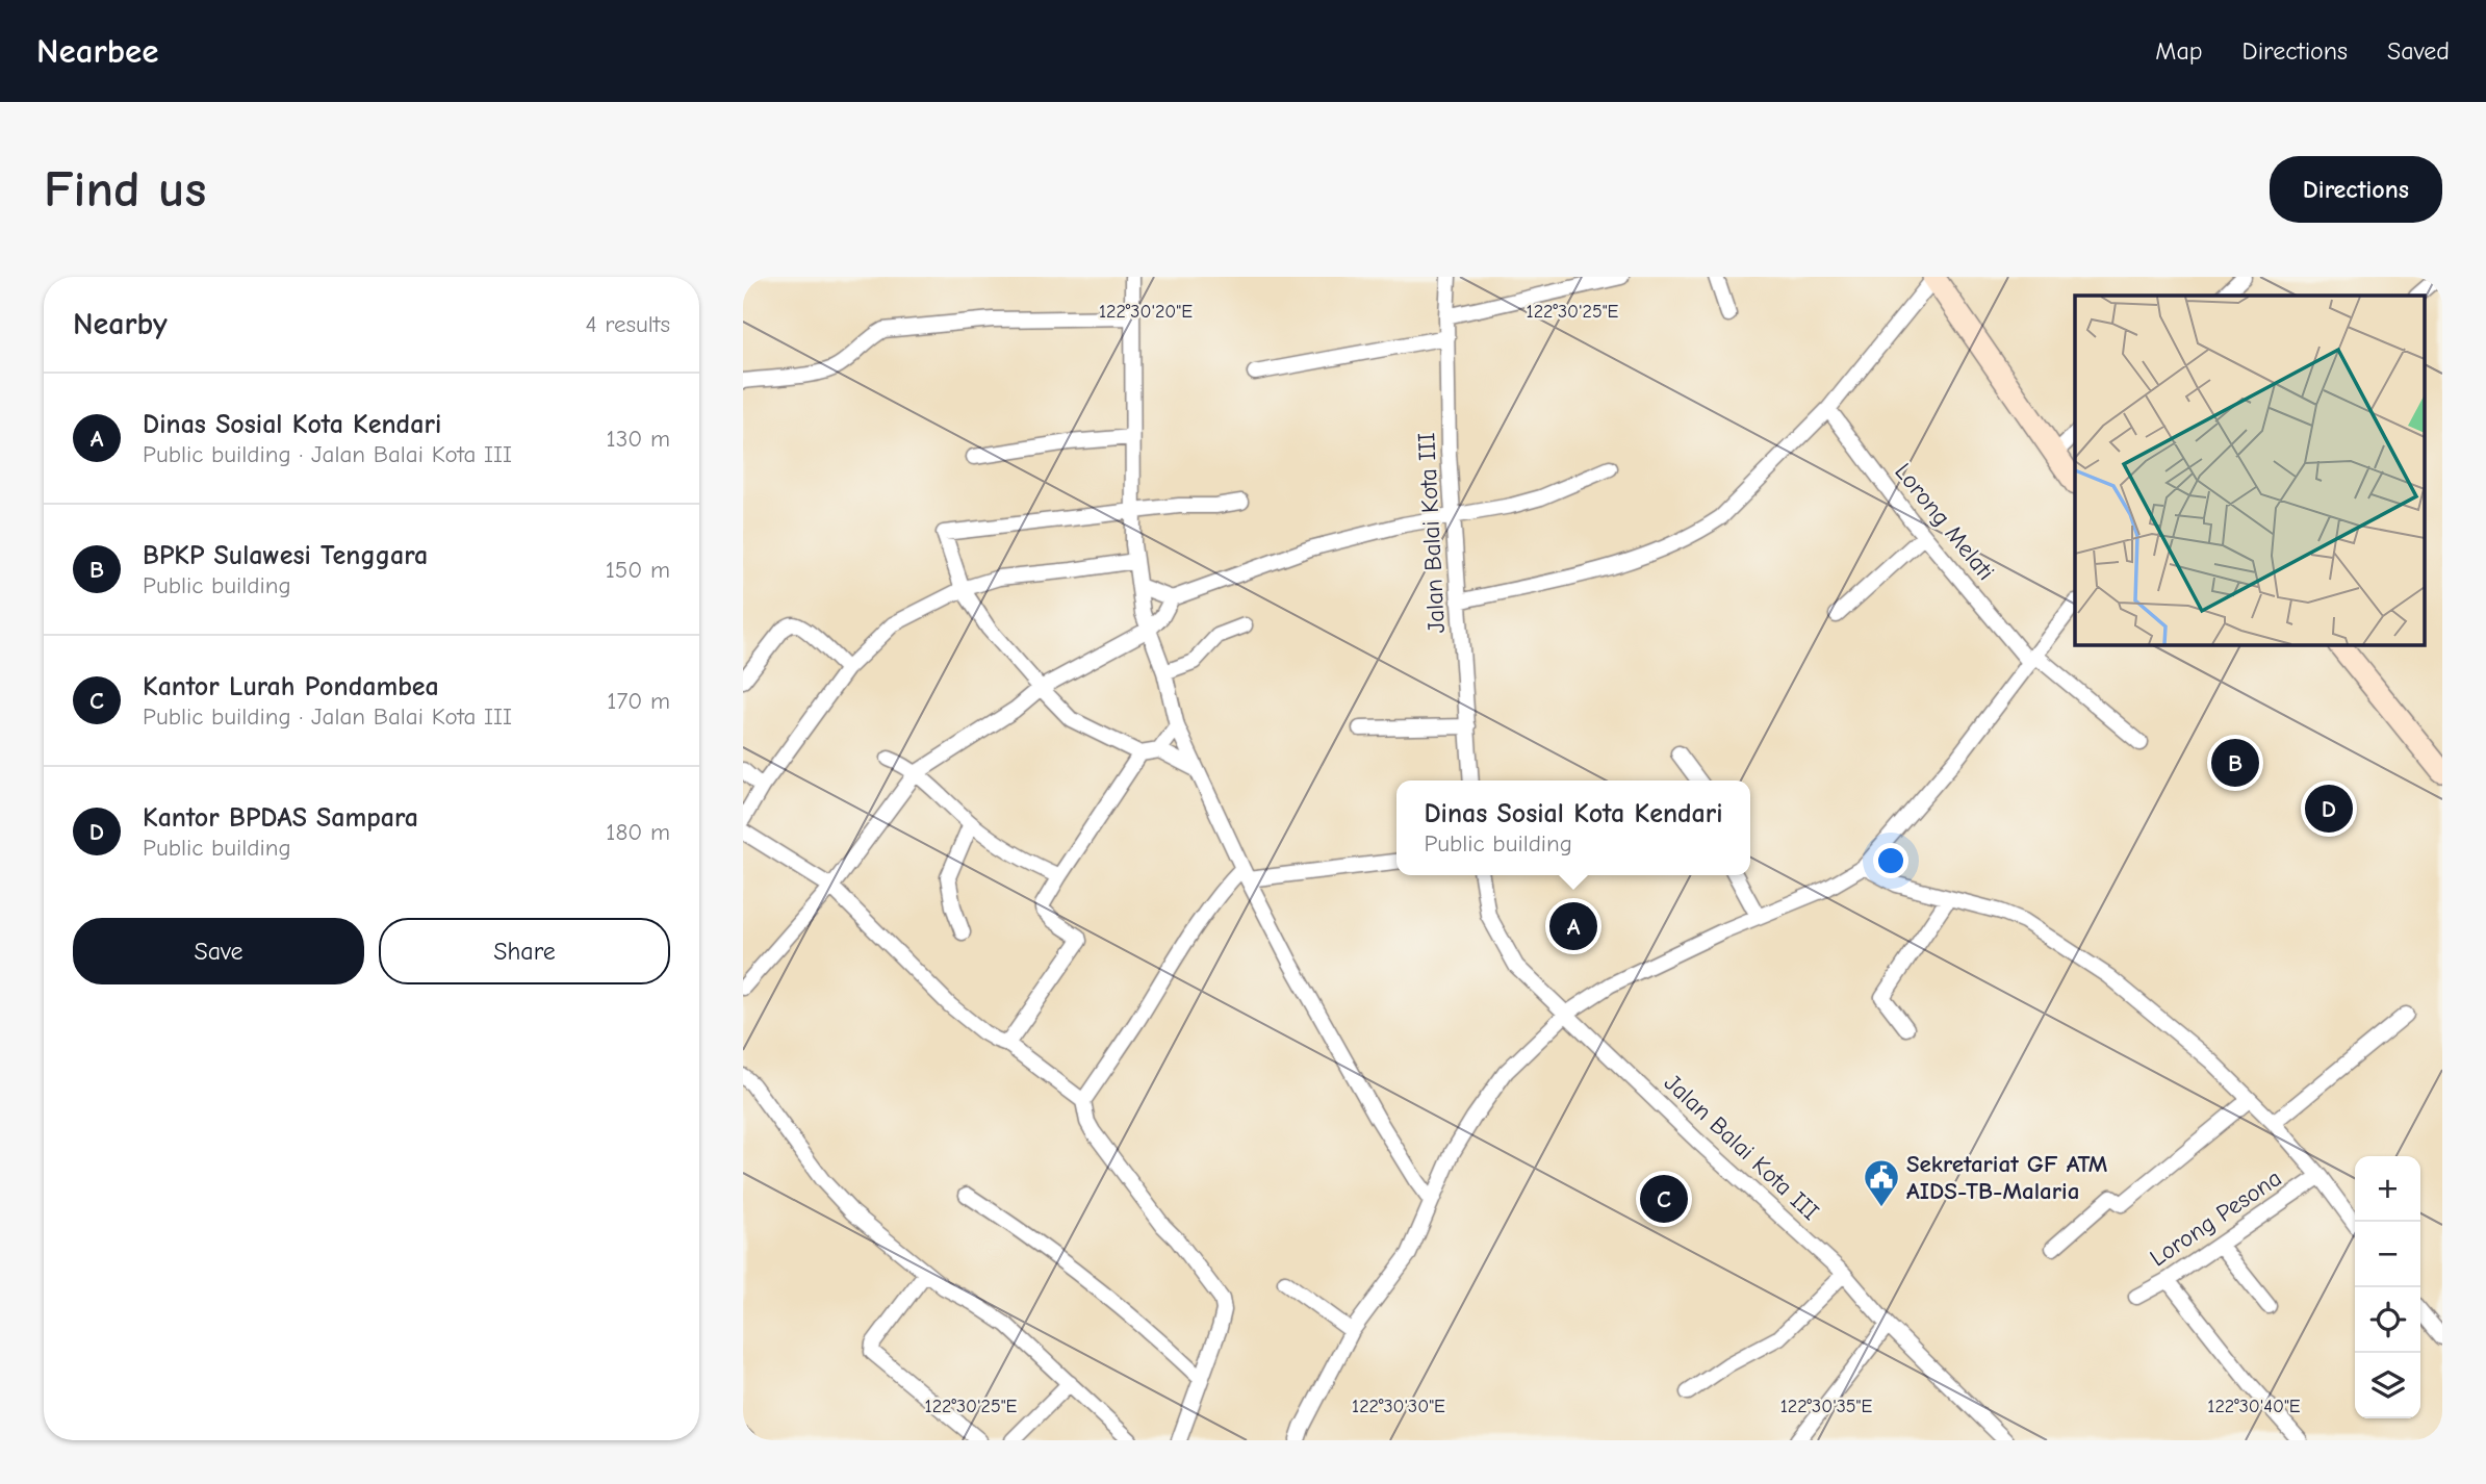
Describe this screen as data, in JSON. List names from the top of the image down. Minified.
{"streets":{"street":["Lorong Melati","Jalan Balai Kota III","Lorong Pesona"]},"places":{"public building":["Sekretariat GF ATM AIDS-TB-Malaria"]},"page":{"header":"Nearbee","nav":["Map","Directions","Saved"],"buttons":["Directions",["Save","Share"]],"title":"Find us","heading":["Nearby","4 results"],"list":[{"mark":"A","name":"Dinas Sosial Kota Kendari","note":"Public building · Jalan Balai Kota III","value":"130 m"},{"mark":"B","name":"BPKP Sulawesi Tenggara","note":"Public building","value":"150 m"},{"mark":"C","name":"Kantor Lurah Pondambea","note":"Public building · Jalan Balai Kota III","value":"170 m"},{"mark":"D","name":"Kantor BPDAS Sampara","note":"Public building","value":"180 m"}],"pins":["B","D","A","C"],"popup":["Dinas Sosial Kota Kendari","Public building"],"map_buttons":["+","−"]},"coordinates":["122°30'20\"E","122°30'25\"E","122°30'30\"E","122°30'35\"E","122°30'40\"E"]}
